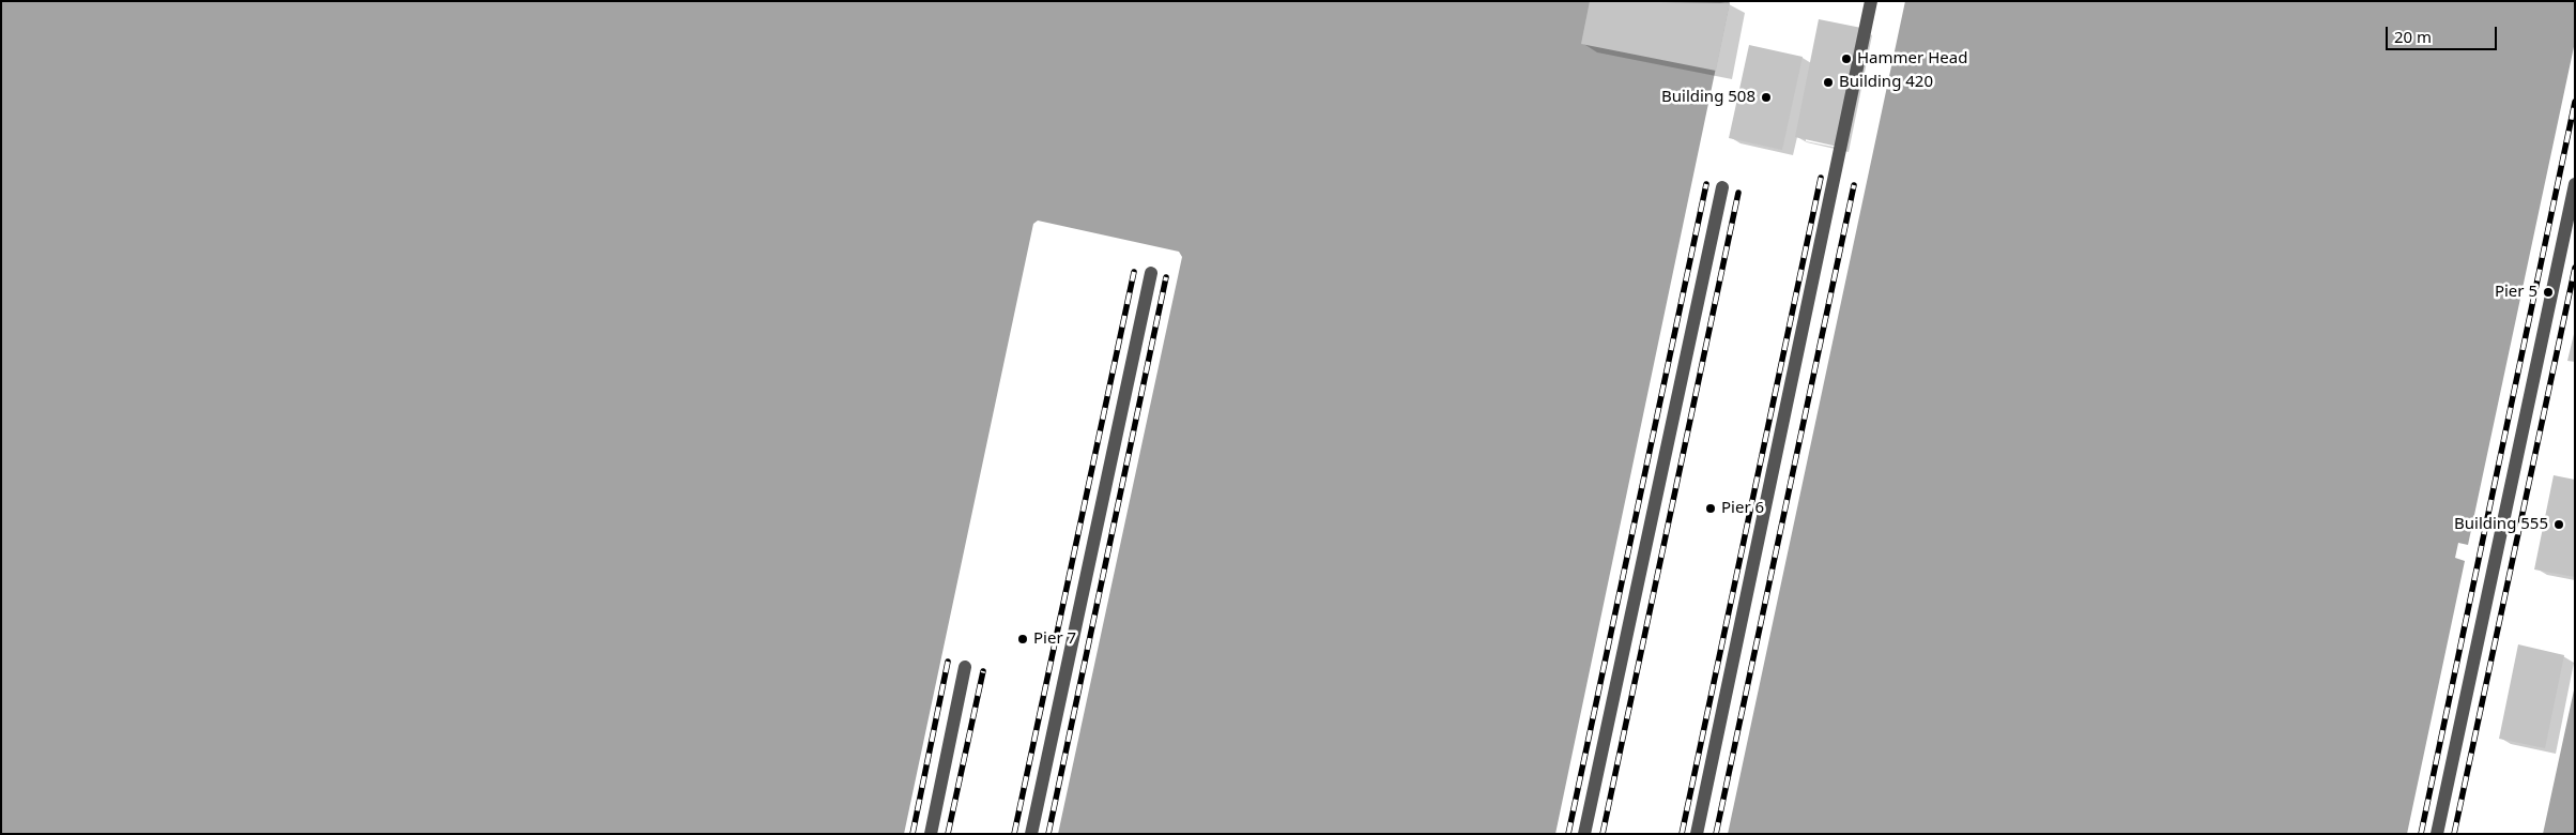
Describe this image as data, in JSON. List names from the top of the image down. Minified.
{"places":["Hammer Head","Building 420","Building 508","Pier 5","Pier 6","Building 555","Pier 7"],"scale_bar":"20 m"}
